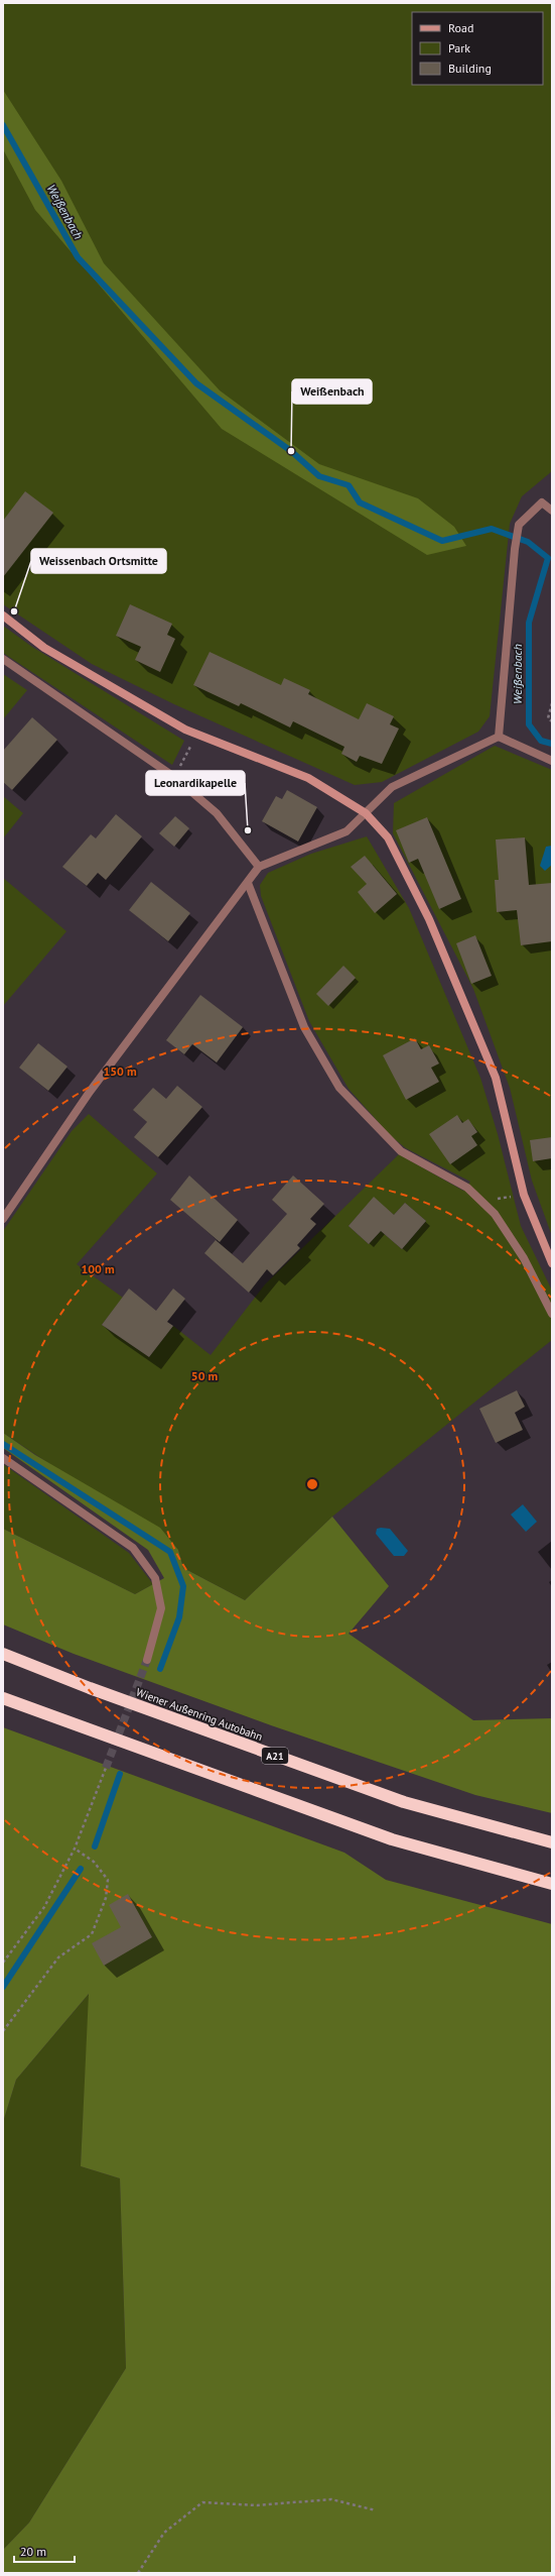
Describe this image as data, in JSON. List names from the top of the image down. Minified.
{"streets":{"highway":["Wiener Außenring Autobahn","A21"]},"water":["Weißenbach"],"places":["Weißenbach","Weissenbach Ortsmitte","Leonardikapelle"],"legend":["Road","Park","Building"],"scale_bar":"20 m","rings":["150 m","100 m","50 m"]}
